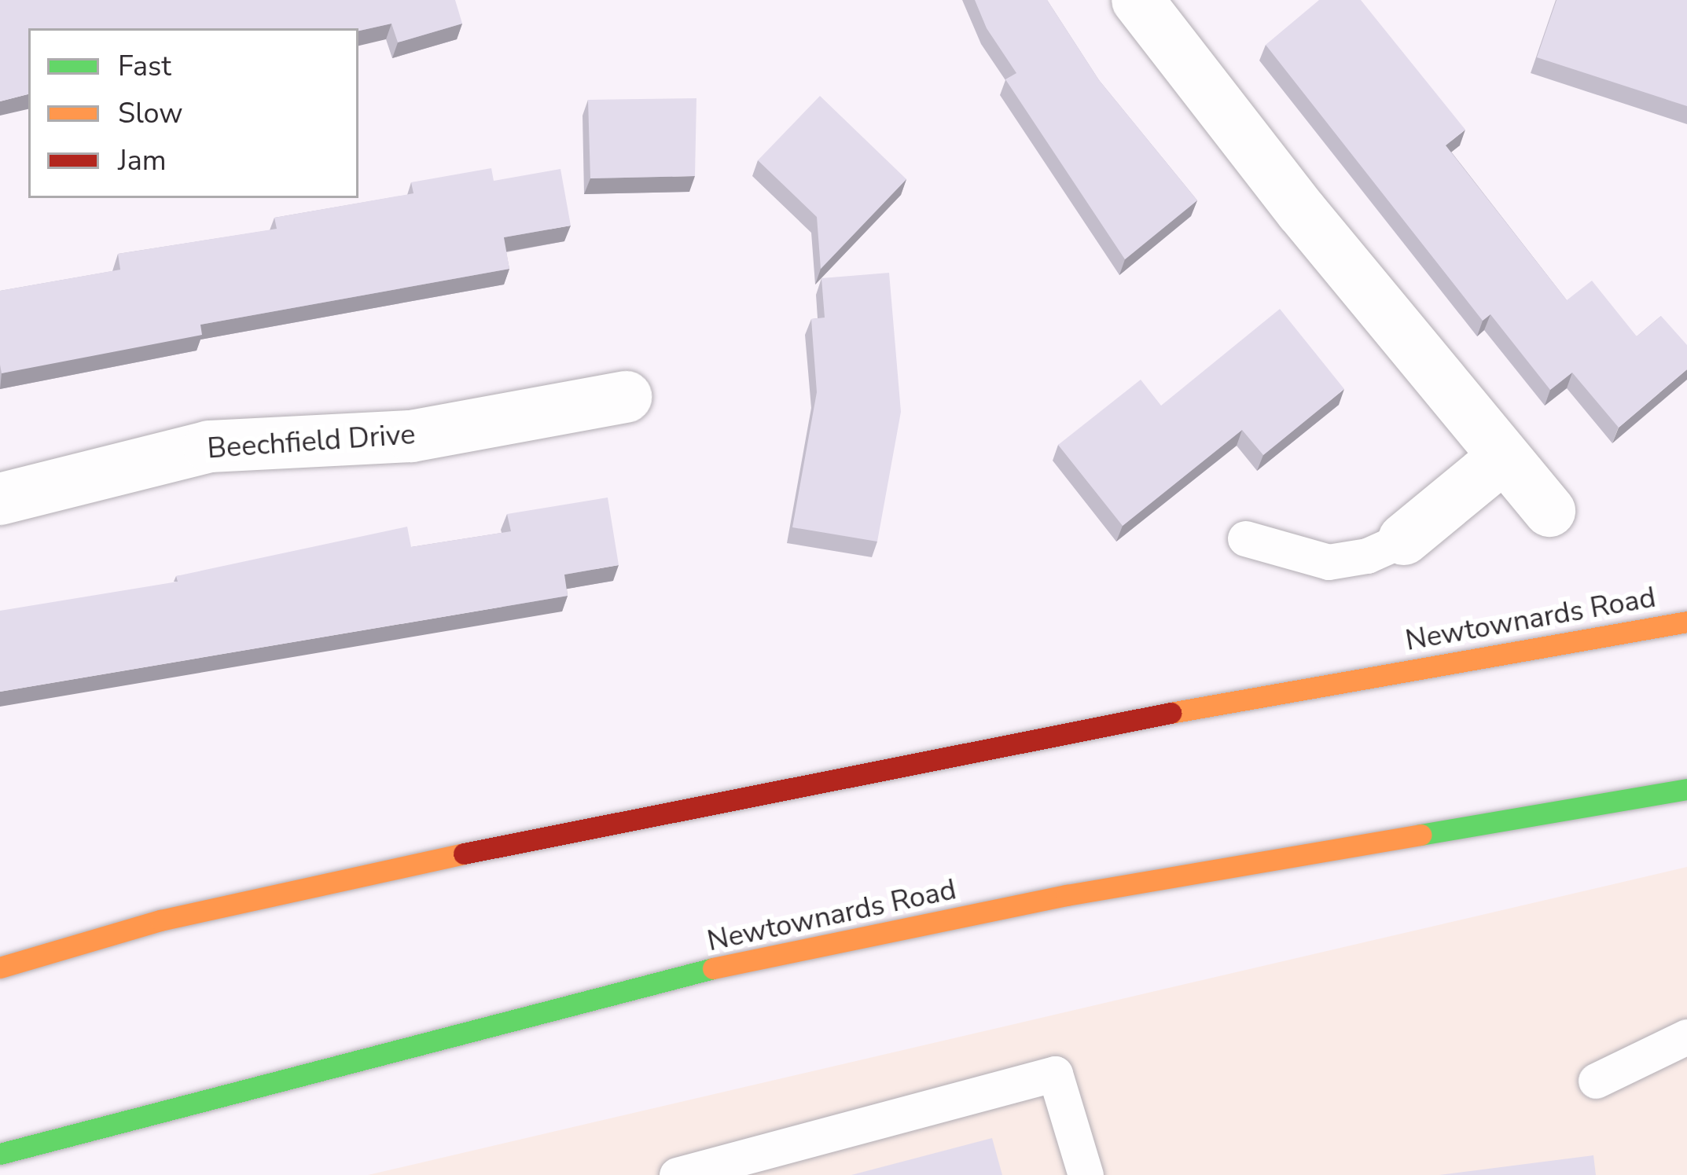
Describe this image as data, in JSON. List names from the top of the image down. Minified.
{"streets":{"highway":["Newtownards Road"],"street":["Beechfield Drive"]},"legend":["Fast","Slow","Jam"]}
